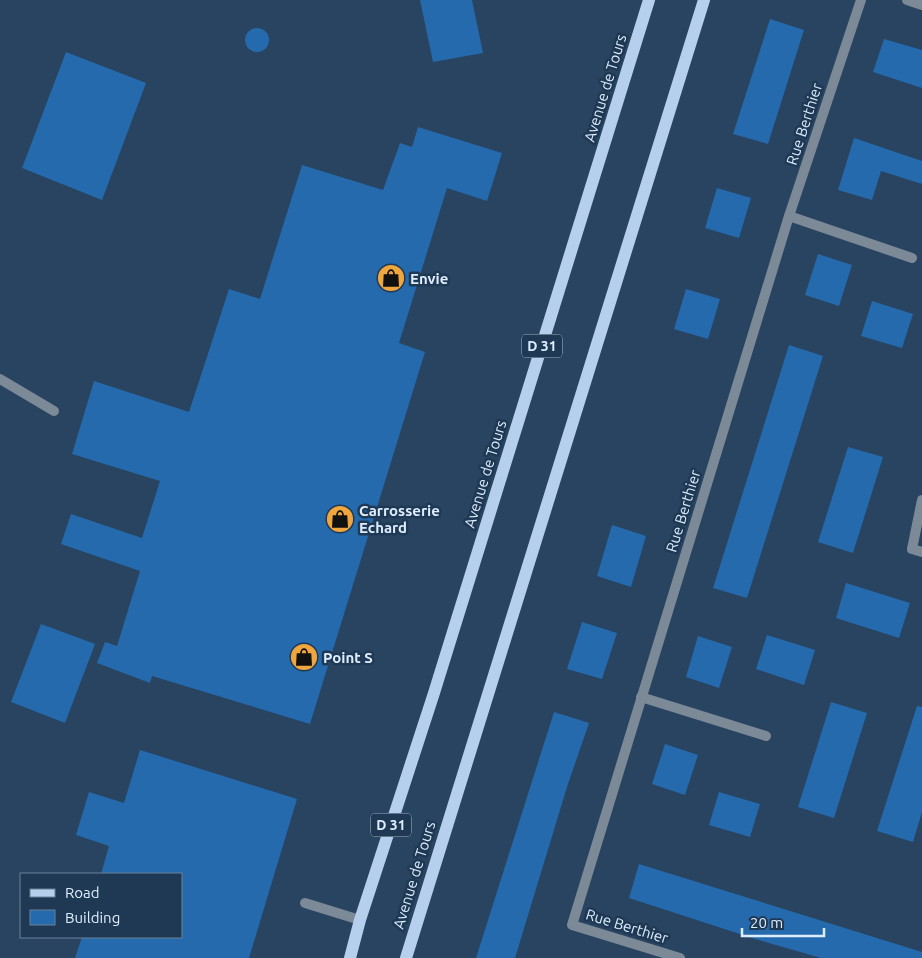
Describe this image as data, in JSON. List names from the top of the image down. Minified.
{"streets":{"main road":["Avenue de Tours","D 31"],"street":["Rue Berthier"]},"places":{"shop":["Envie","Carrosserie Echard","Point S"]},"legend":["Road","Building"],"scale_bar":"20 m"}
